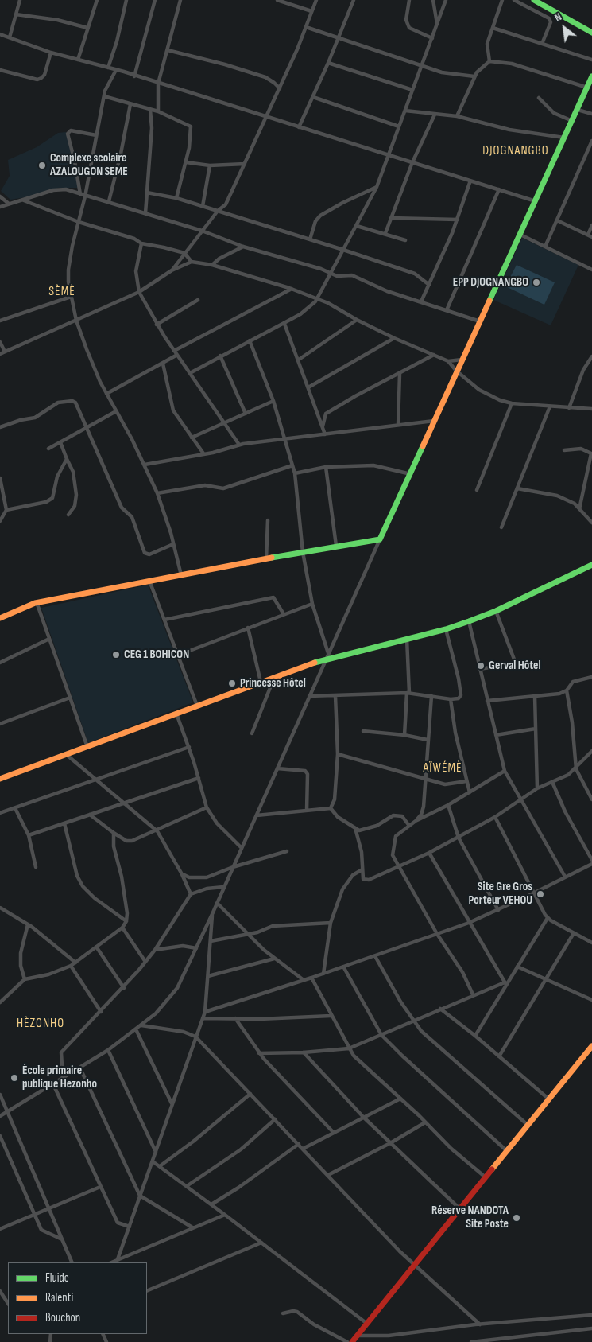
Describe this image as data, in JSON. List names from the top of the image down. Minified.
{"districts":["DJOGNANGBO","SÈMÈ","AÏWÉMÈ","HÈZONHO"],"places":["Complexe scolaire AZALOUGON SEME","EPP DJOGNANGBO","CEG 1 BOHICON","Gerval Hôtel","Princesse Hôtel","Site Gre Gros Porteur VEHOU","École primaire publique Hezonho","Réserve NANDOTA Site Poste"],"legend":["Fluide","Ralenti","Bouchon"],"north":"top left"}
